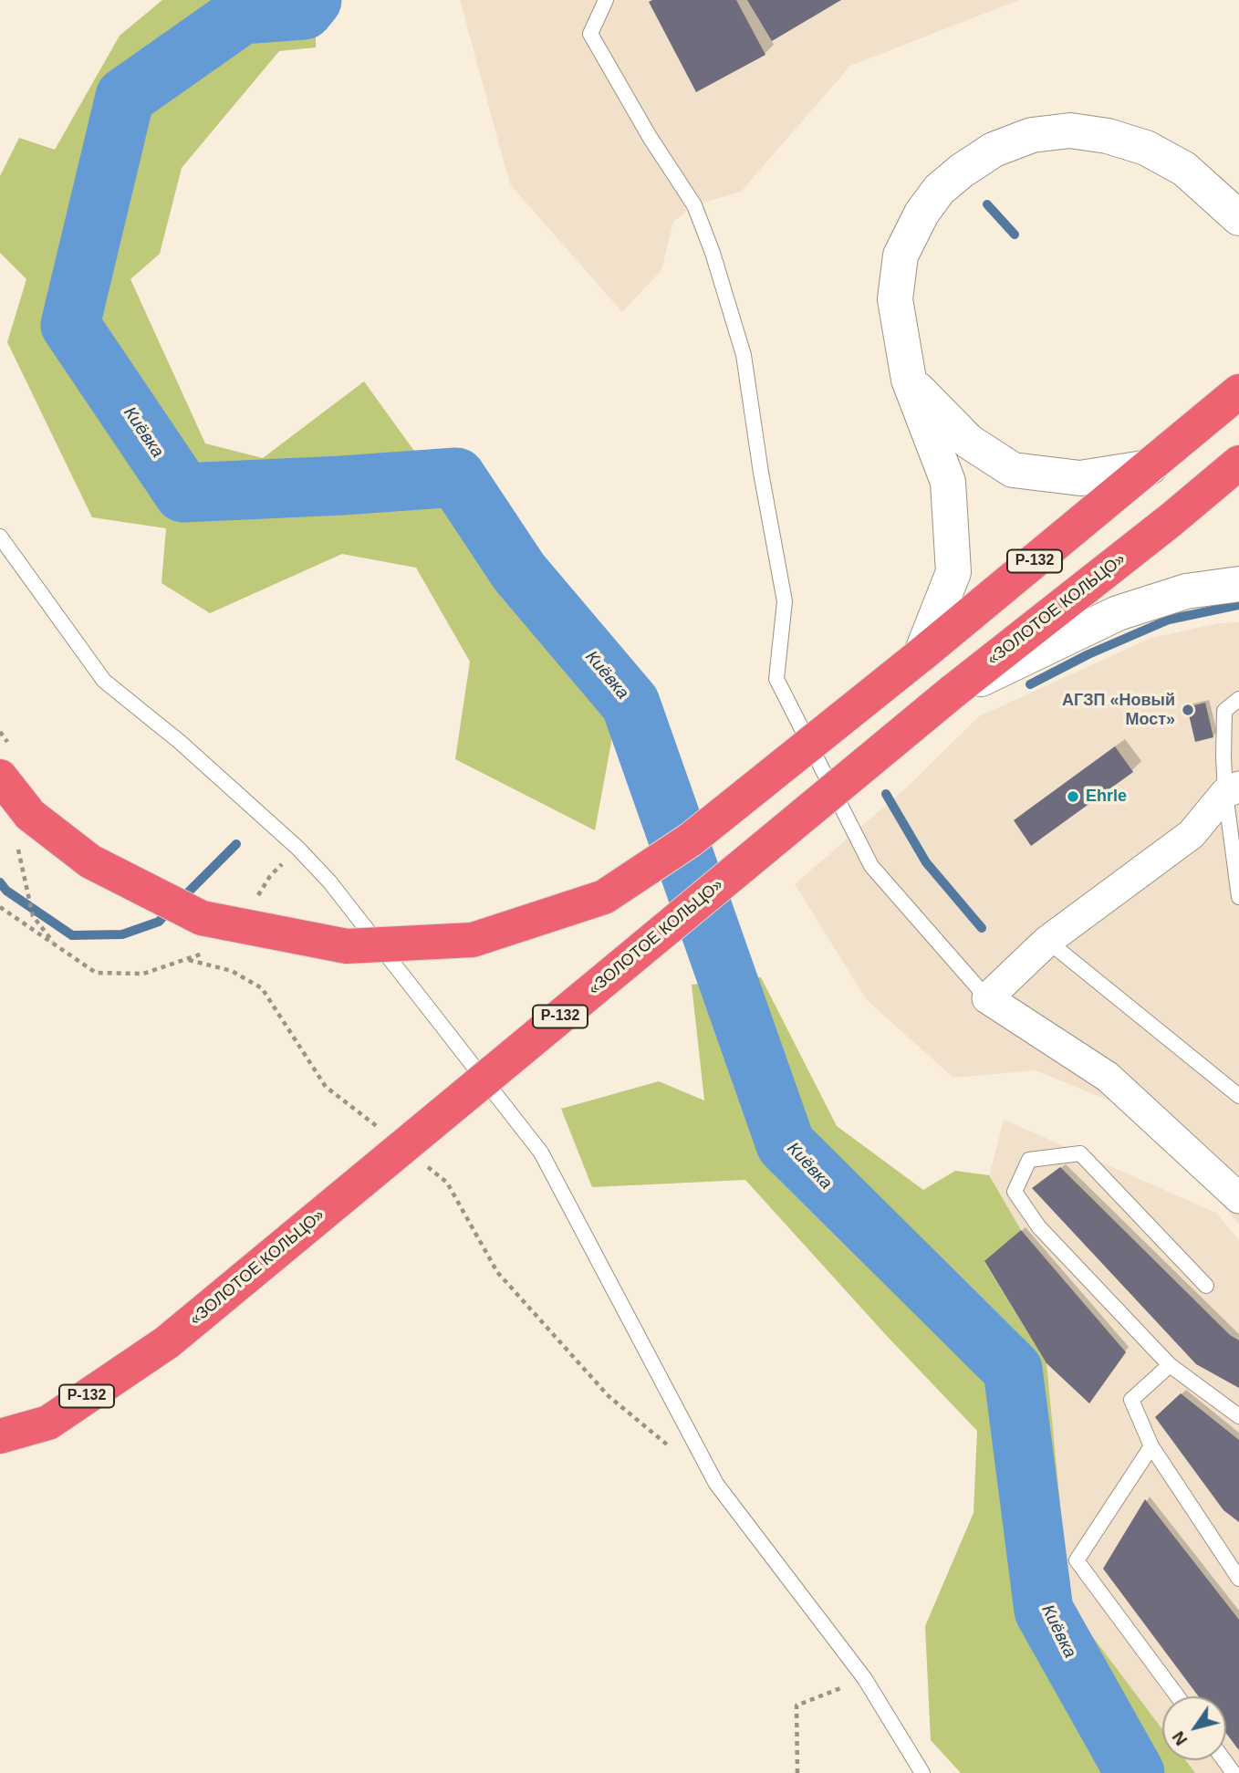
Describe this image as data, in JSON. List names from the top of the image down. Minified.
{"streets":{"highway":["Р-132","«ЗОЛОТОЕ КОЛЬЦО»"]},"water":["Киёвка"],"places":["АГЗП «Новый Мост»","Ehrle"],"north":"bottom left"}
